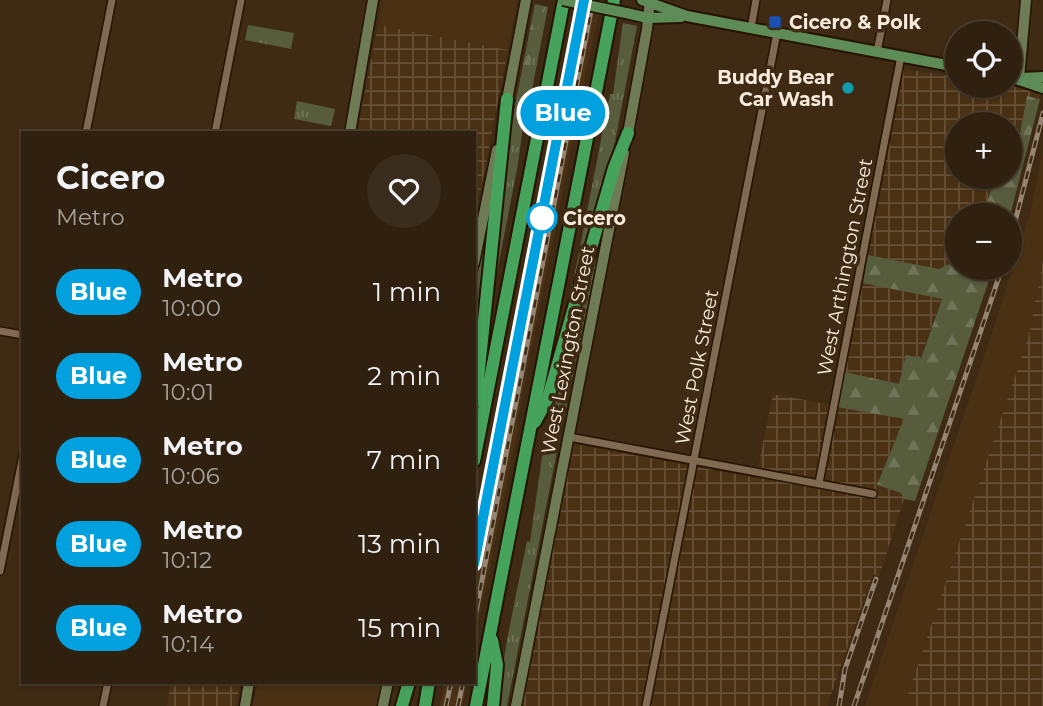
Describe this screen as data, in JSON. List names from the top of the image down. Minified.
{"streets":{"street":["West Arthington Street","West Lexington Street","West Polk Street"]},"places":{"transit":["Cicero & Polk"],"other":["Buddy Bear Car Wash","Cicero"]},"lines":["metro line Blue"],"page":{"on_map":"Blue","map_buttons":["+","−"],"heading":["Cicero","Metro"],"list":[{"mark":"Blue","name":"Metro","note":"10:00","value":"1 min"},{"mark":"Blue","name":"Metro","note":"10:01","value":"2 min"},{"mark":"Blue","name":"Metro","note":"10:06","value":"7 min"},{"mark":"Blue","name":"Metro","note":"10:12","value":"13 min"},{"mark":"Blue","name":"Metro","note":"10:14","value":"15 min"}]}}
